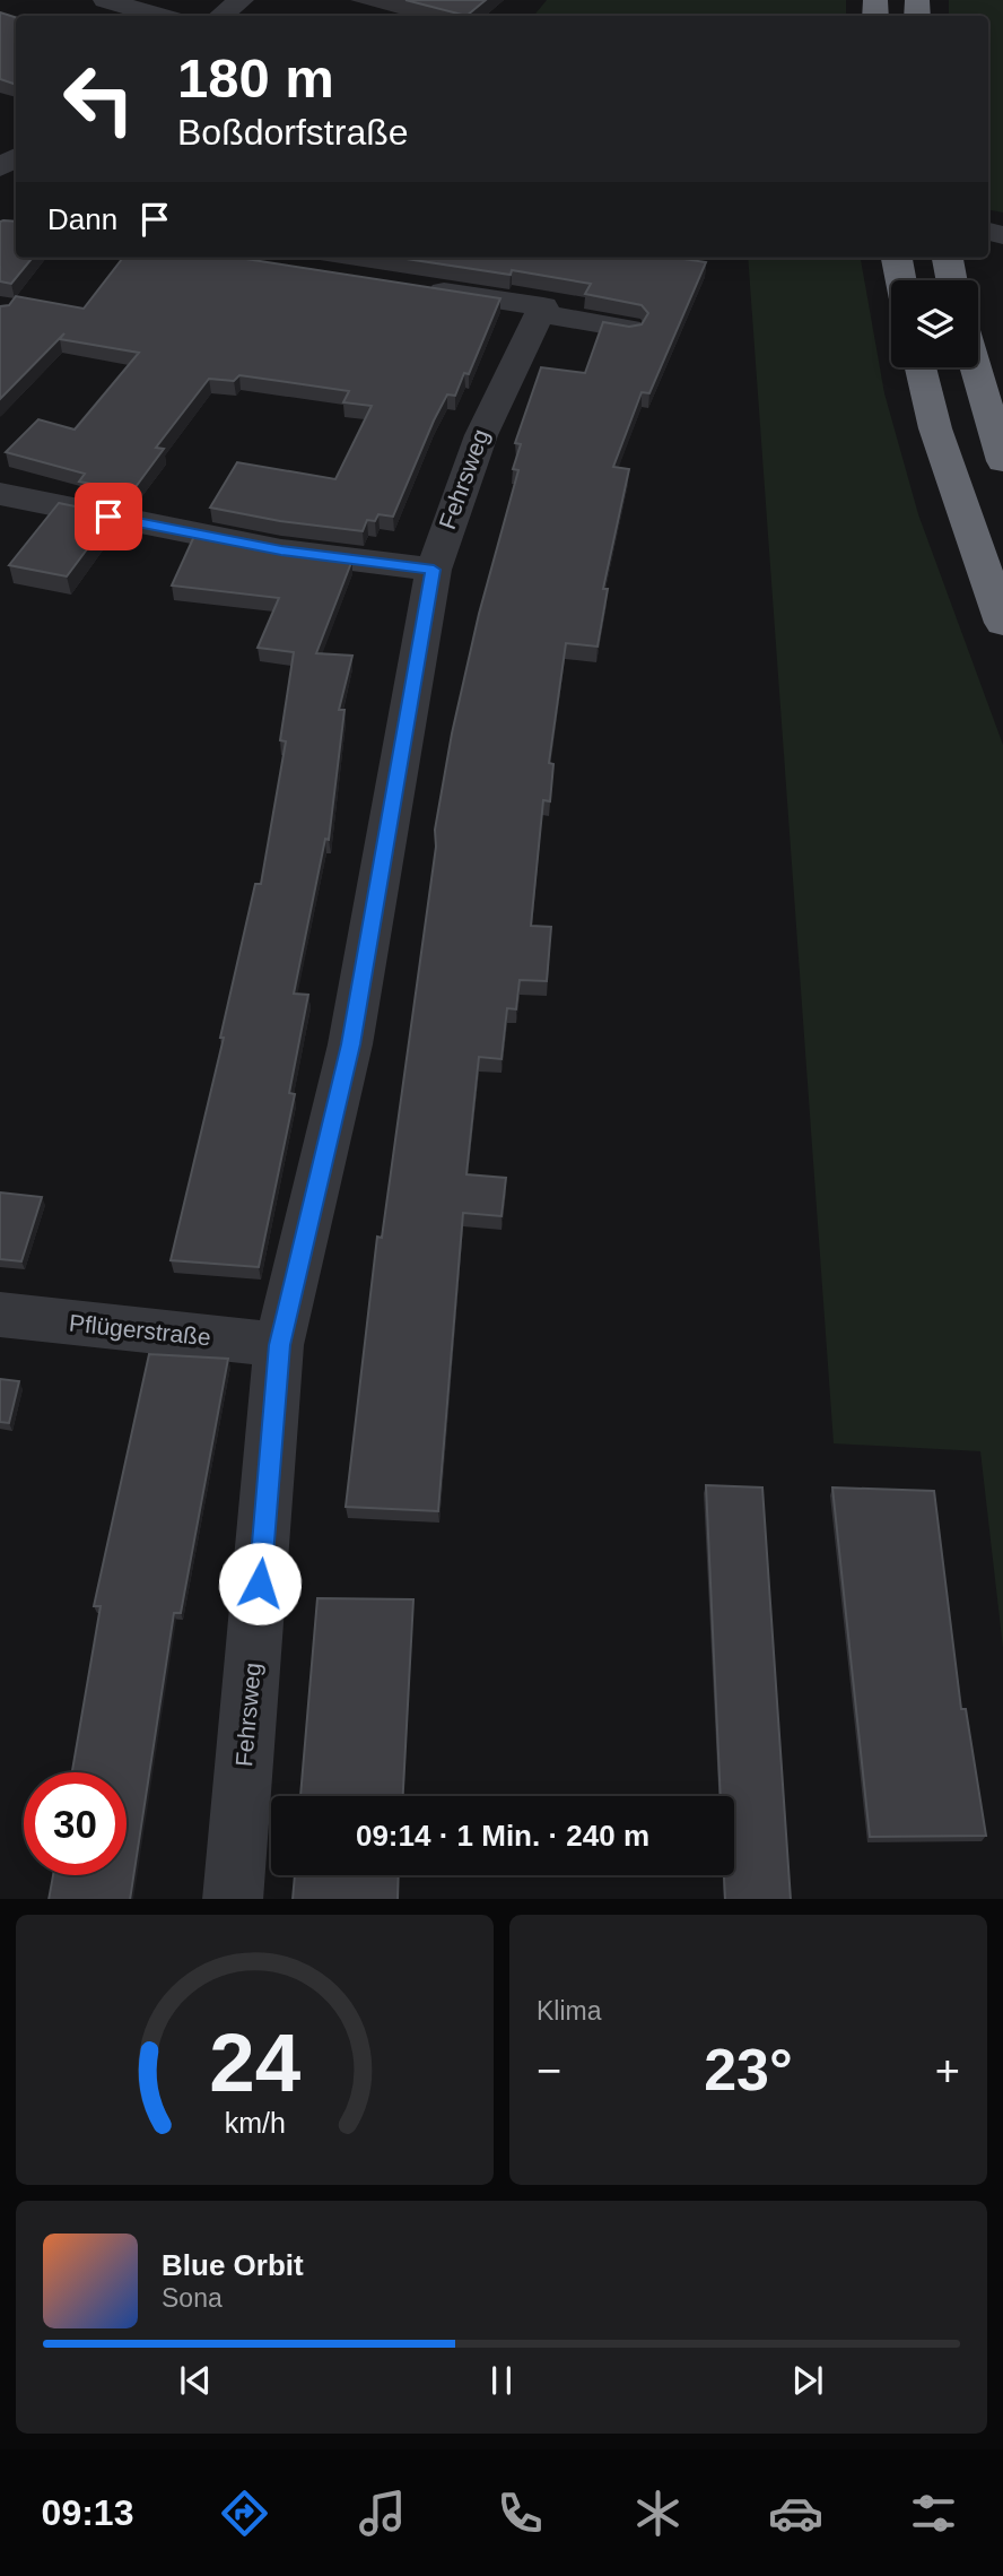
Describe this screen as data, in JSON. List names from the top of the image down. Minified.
{"streets":{"street":["Fehrsweg","Pflügerstraße"]},"crossings":[["Fehrsweg","Pflügerstraße"]],"page":{"turn":["180 m","Boßdorfstraße"],"then":"Dann","limit":"30","trip":"09:14 · 1 Min. · 240 m","tile":"Klima","heat":["−","23°","+"],"song":["Blue Orbit","Sona"],"tabs":"09:13","gauge":["24","km/h"]}}
